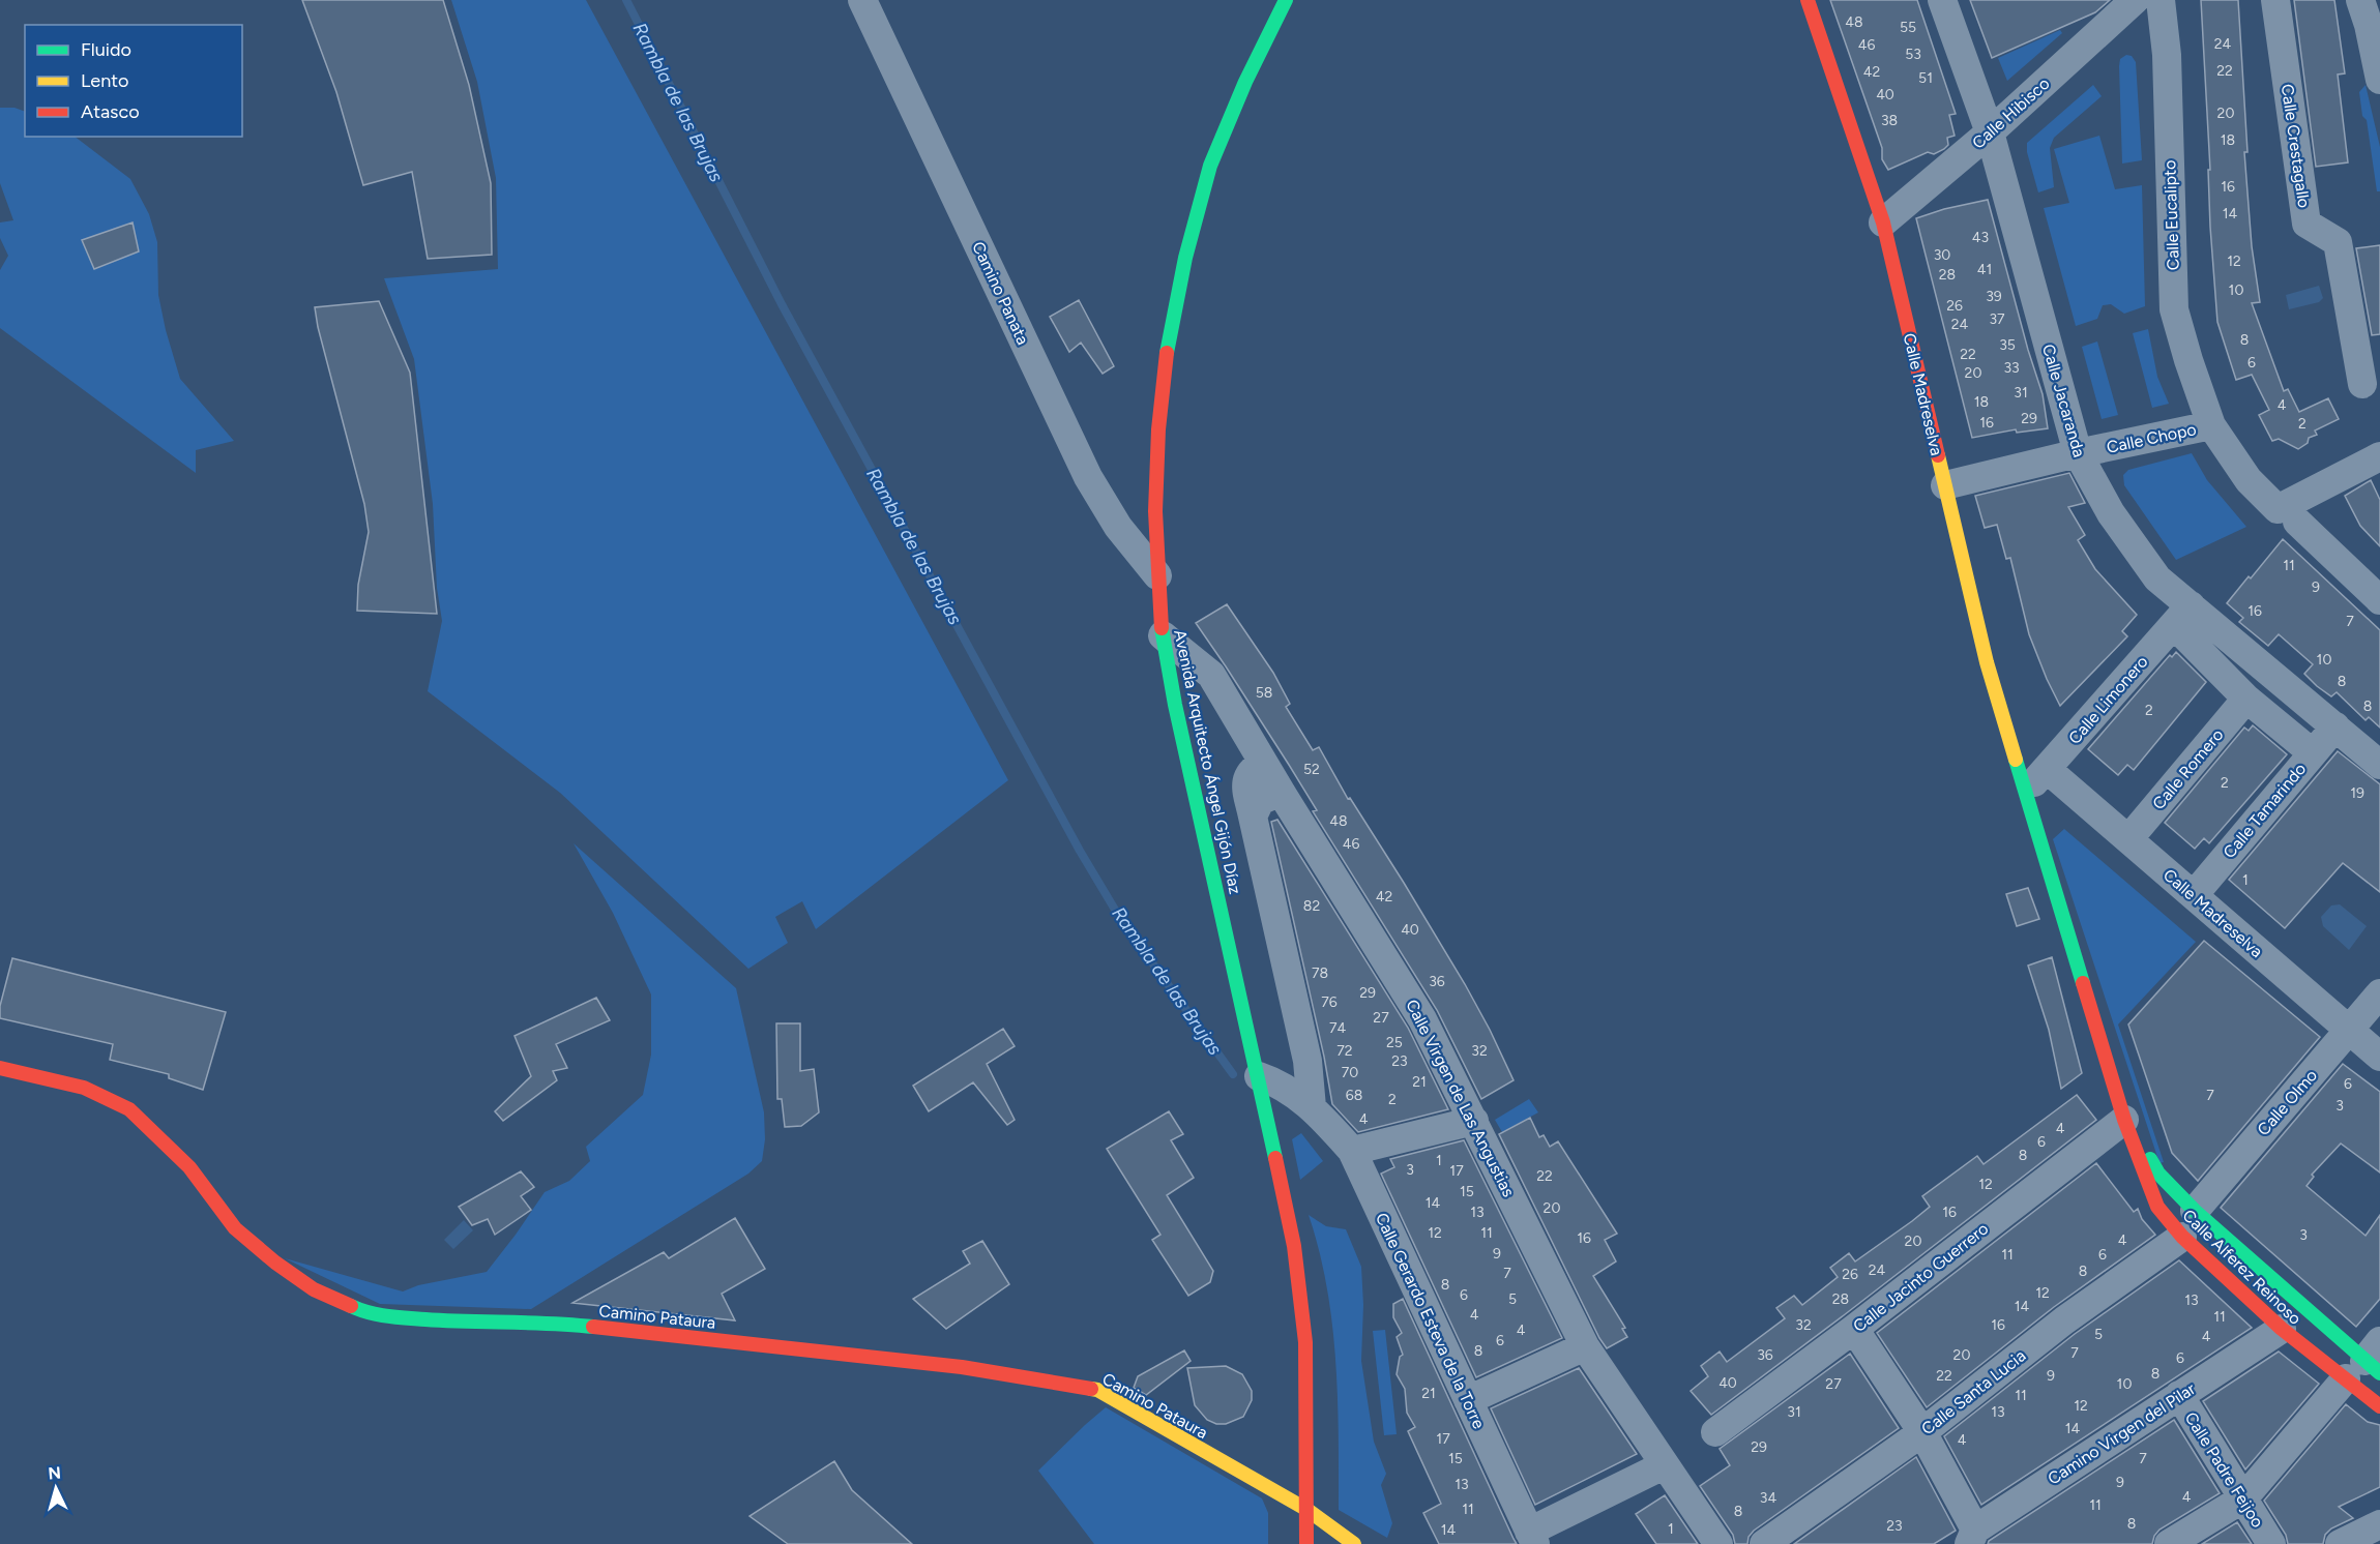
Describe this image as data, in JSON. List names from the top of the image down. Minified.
{"streets":{"street":["Calle Hibisco","Calle Crestagallo","Calle Eucalipto","Camino Panata","Calle Madreselva","Calle Jacaranda","Calle Chopo","Calle Limonero","Avenida Arquitecto Ángel Gijón Díaz","Calle Romero","Calle Tamarindo","Calle Virgen de Las Angustias","Calle Olmo","Calle Alferez Reinoso","Calle Jacinto Guerrero","Camino Pataura","Calle Gerardo Esteva de la Torre","Calle Santa Lucia","Camino Virgen del Pilar","Calle Padre Feijoo"]},"crossings":[["Calle Hibisco","Calle Madreselva"],["Calle Hibisco","Calle Jacaranda"],["Calle Eucalipto","Calle Chopo"],["Camino Panata","Avenida Arquitecto Ángel Gijón Díaz"],["Calle Madreselva","Calle Chopo"],["Calle Madreselva","Calle Limonero"],["Calle Madreselva","Calle Romero"],["Calle Madreselva","Calle Tamarindo"],["Calle Madreselva","Calle Olmo"],["Calle Madreselva","Calle Alferez Reinoso"],["Calle Jacaranda","Calle Chopo"],["Calle Jacaranda","Calle Limonero"],["Calle Jacaranda","Calle Romero"],["Calle Jacaranda","Calle Tamarindo"],["Calle Limonero","Calle Alferez Reinoso"],["Avenida Arquitecto Ángel Gijón Díaz","Calle Virgen de Las Angustias"],["Avenida Arquitecto Ángel Gijón Díaz","Camino Pataura"],["Avenida Arquitecto Ángel Gijón Díaz","Calle Gerardo Esteva de la Torre"],["Calle Olmo","Calle Alferez Reinoso"],["Calle Alferez Reinoso","Calle Jacinto Guerrero"],["Calle Alferez Reinoso","Calle Santa Lucia"],["Calle Alferez Reinoso","Camino Virgen del Pilar"],["Camino Virgen del Pilar","Calle Padre Feijoo"]],"water":["Rambla de las Brujas"],"house_numbers":["48","55","24","46","53","22","42","51","40","20","38","18","16","14","43","30","12","41","28","10","39","26","37","24","8","35","22","6","33","20","31","18","4","29","16","2","11","9","16","7","10","8","58","8","2","52","2","19","48","46","1","42","82","40","78","36","29","76","27","74","25","72","32","23","70","21","6","68","7","2","3","4","4","6","8","1","3","17","22","12","15","14","20","13","16","12","11","3","16","4","20","9","11","6","24","8","7","26","8","12","6","5","28","13","14","4","11","32","16","4","5","4","6","8","7","36","20","6","8","22","9","40","27","10","21","11","12","31","13","14","17","4","29","15","7","9","13","4","34","11","11","8","8","23","1","14"],"legend":["Fluido","Lento","Atasco"],"north":"top"}
